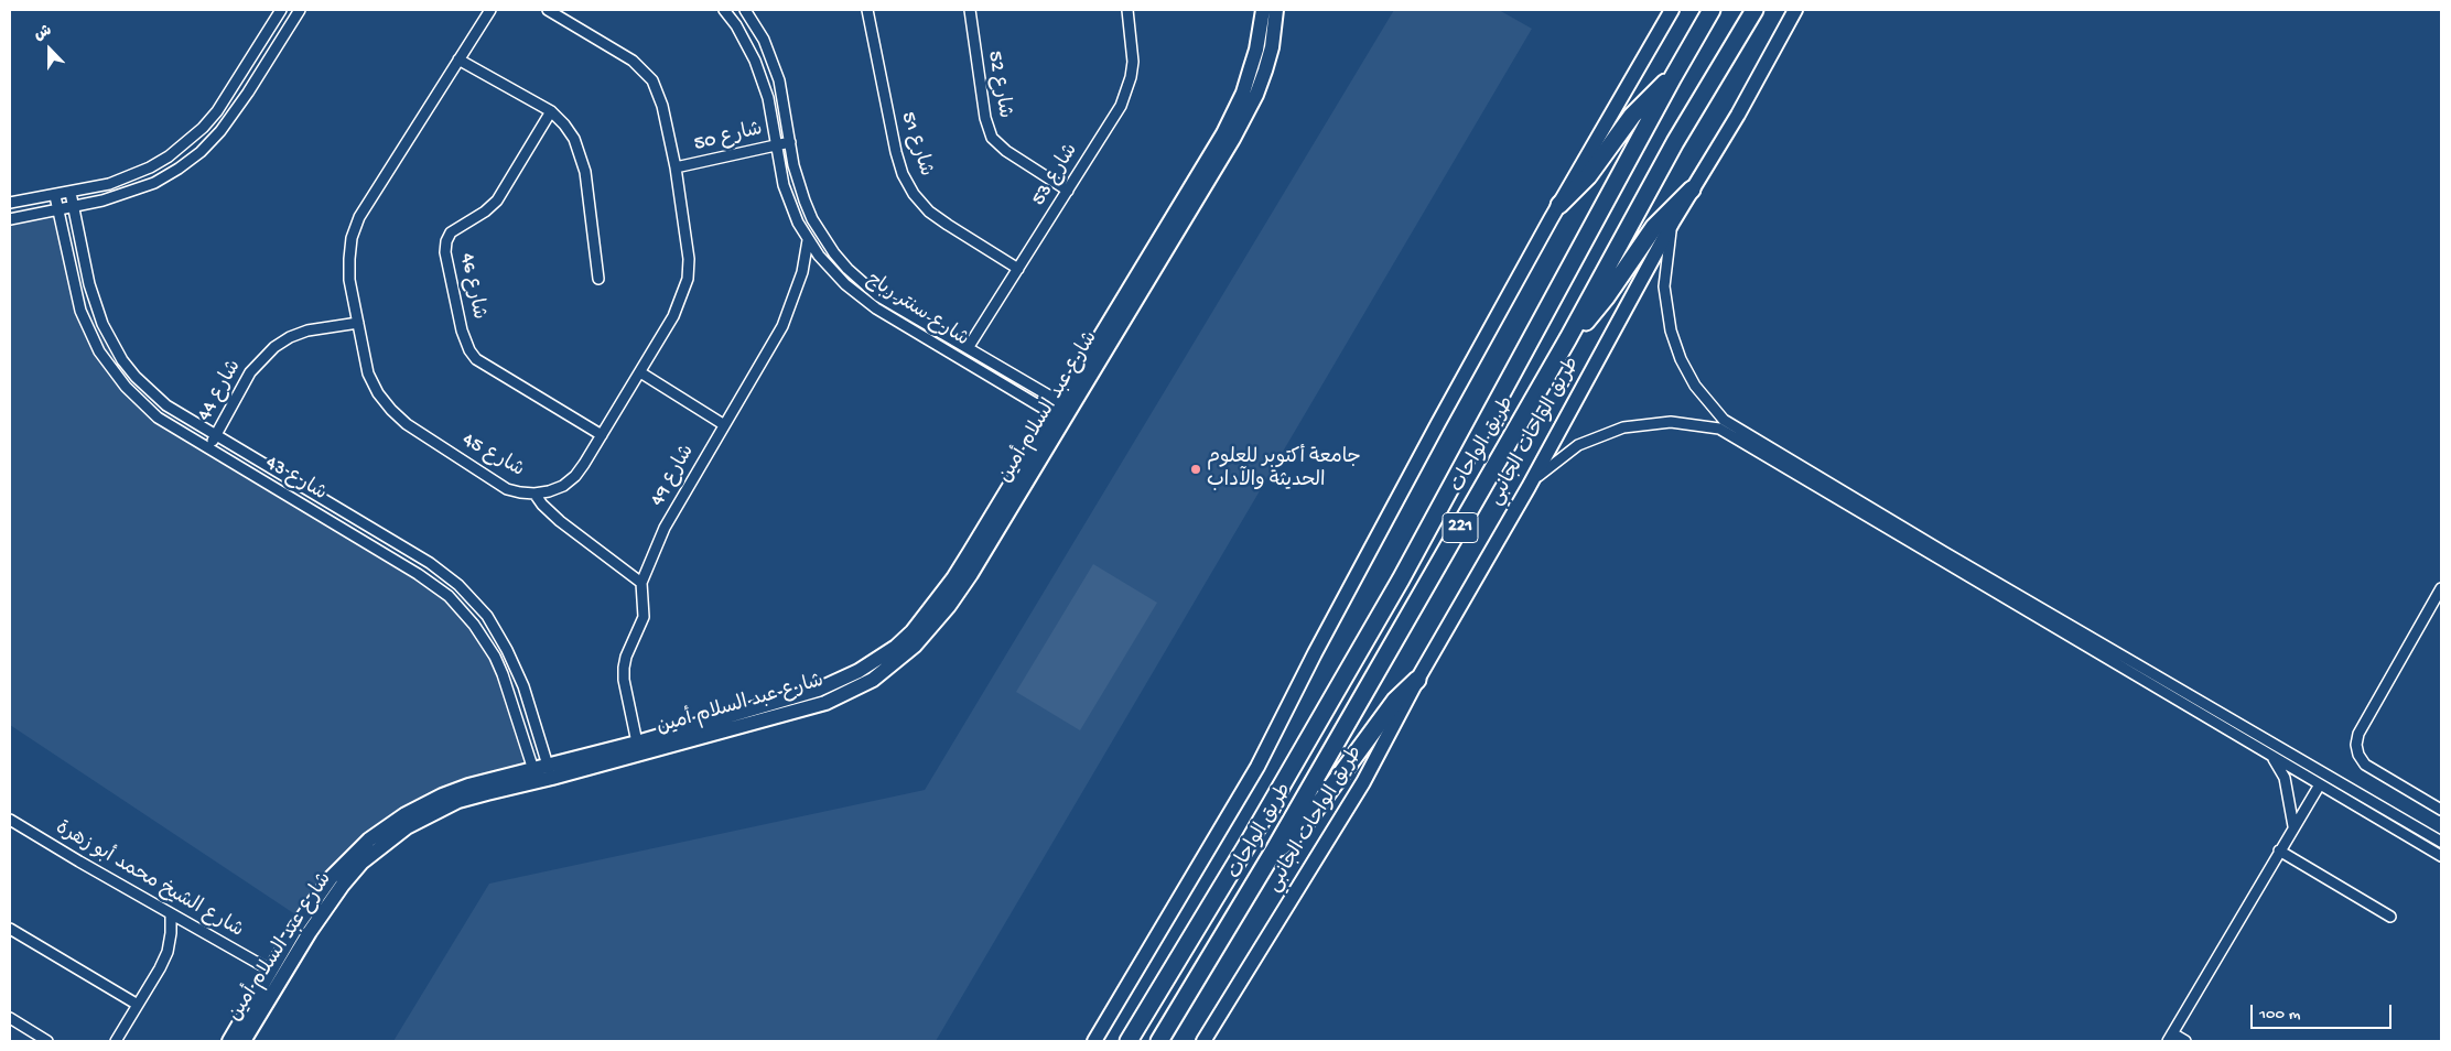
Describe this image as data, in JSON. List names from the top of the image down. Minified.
{"streets":{"highway":["طريق الواحات","221"],"street":["شارع 52","شارع 50","شارع 51","شارع 53","شارع 46","شارع سنتر رباح","شارع 44","شارع عبد السلام أمين","طريق الواحات الجانبي","شارع 45","شارع 49","شارع 43","شارع الشيخ محمد أبو زهرة"]},"crossings":[["شارع 52","شارع 53"],["شارع 50","شارع سنتر رباح"],["شارع 50","شارع 45"],["شارع 51","شارع 53"],["شارع 53","شارع سنتر رباح"],["شارع 46","شارع 45"],["شارع سنتر رباح","شارع عبد السلام أمين"],["شارع سنتر رباح","شارع 49"],["شارع 44","شارع 45"],["شارع 44","شارع 43"],["شارع عبد السلام أمين","شارع 49"],["شارع عبد السلام أمين","شارع 43"],["شارع عبد السلام أمين","شارع الشيخ محمد أبو زهرة"]],"places":["جامعة أكتوبر للعلوم الحديثة والآداب"],"scale_bar":"100 m","north":"top"}
